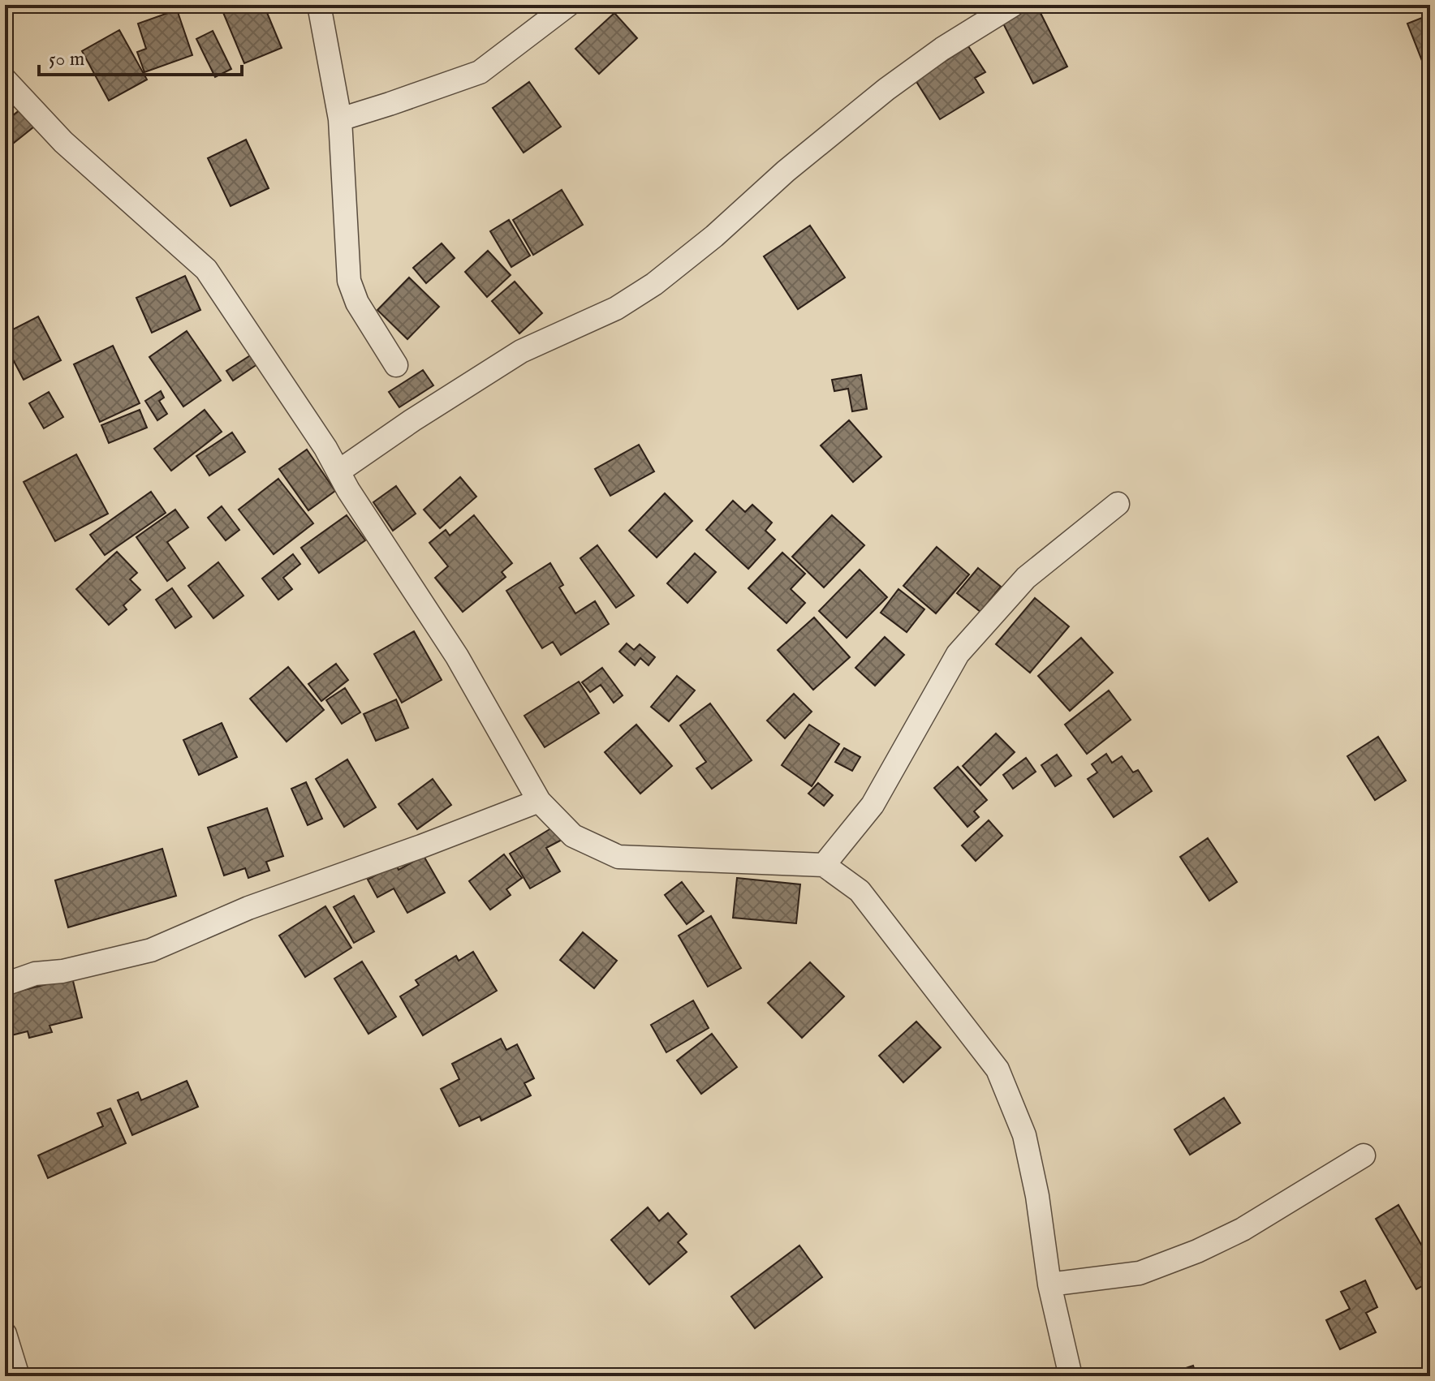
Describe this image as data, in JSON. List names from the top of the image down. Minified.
{"scale_bar":"50 m"}
